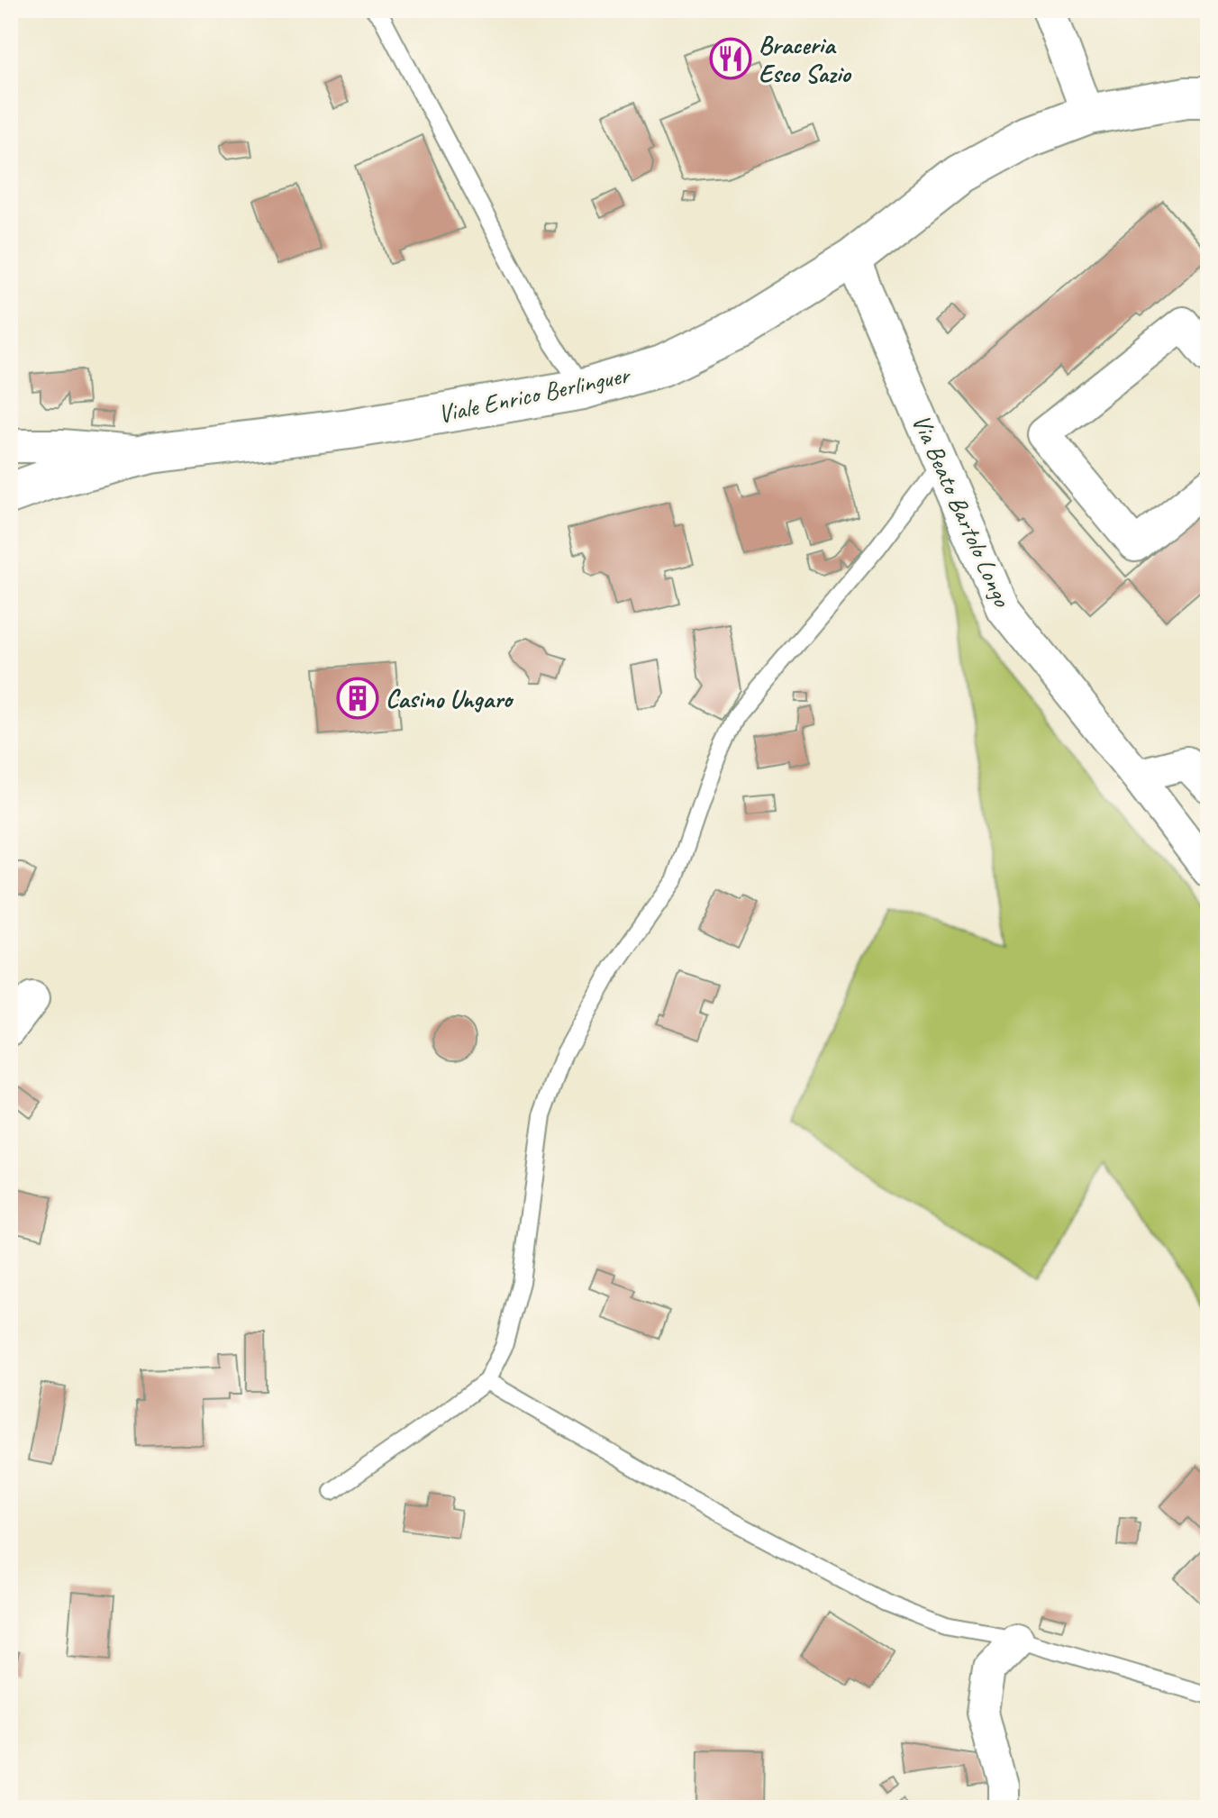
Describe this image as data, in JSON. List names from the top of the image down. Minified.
{"streets":{"main road":["Viale Enrico Berlinguer"],"street":["Via Beato Bartolo Longo"]},"crossings":[["Viale Enrico Berlinguer","Via Beato Bartolo Longo"]],"places":{"restaurant":["Braceria Esco Sazio"],"building":["Casino Ungaro"]}}
